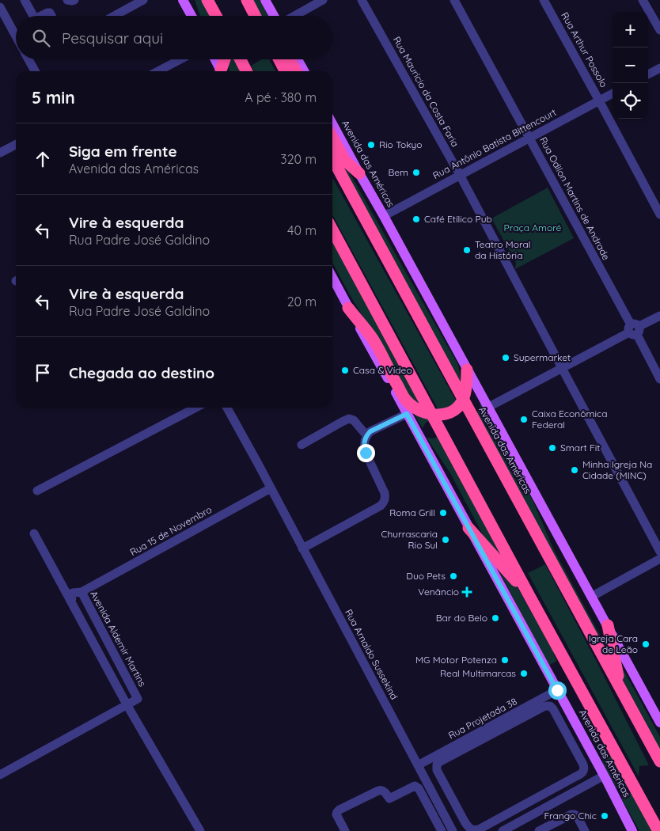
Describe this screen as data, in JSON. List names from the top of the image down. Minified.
{"streets":{"highway":["Avenida das Américas"],"street":["Rua Arthur Possolo","Rua Maurício da Costa Faria","Rua Antônio Batista Bittencourt","Rua Odilon Martins de Andrade","Rua 15 de Novembro","Avenida Aldemir Martins","Rua Arnaldo Sussekind","Rua Projetada 38"]},"crossings":[["Rua Arthur Possolo","Rua Antônio Batista Bittencourt"],["Rua Maurício da Costa Faria","Rua Antônio Batista Bittencourt"],["Rua Antônio Batista Bittencourt","Avenida das Américas"],["Rua Antônio Batista Bittencourt","Rua Odilon Martins de Andrade"],["Avenida das Américas","Rua Projetada 38"],["Rua 15 de Novembro","Avenida Aldemir Martins"],["Rua 15 de Novembro","Rua Arnaldo Sussekind"],["Rua Arnaldo Sussekind","Rua Projetada 38"]],"parks":["Praça Amoré"],"places":{"other":["Rio Tokyo","Bem","Café Etílico Pub","Teatro Moral da História","Supermarket","Casa & Vídeo","Caixa Econômica Federal","Smart Fit","Minha Igreja Na Cidade (MINC)","Roma Grill","Churrascaria Rio Sul","Duo Pets","Bar do Belo","Igreja Cara de Leão","MG Motor Potenza","Real Multimarcas","Frango Chic"],"health":["Venâncio"]},"page":{"map_buttons":["+","−"],"search":"Pesquisar aqui","heading":["5 min","A pé · 380 m"],"list":[["Siga em frente","Avenida das Américas","320 m"],["Vire à esquerda","Rua Padre José Galdino","40 m"],["Vire à esquerda","Rua Padre José Galdino","20 m"],"Chegada ao destino"]}}
